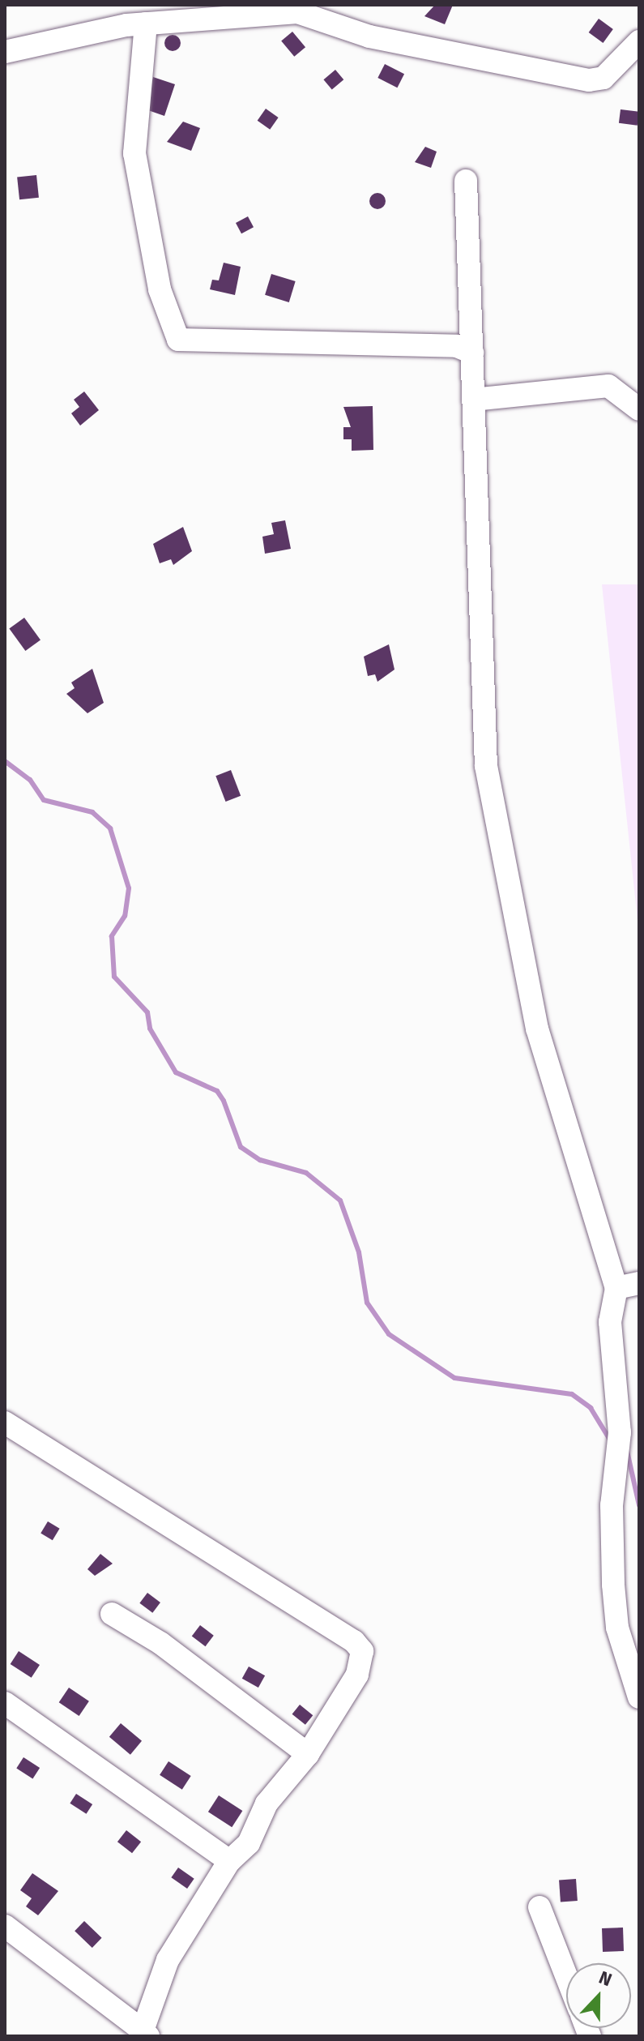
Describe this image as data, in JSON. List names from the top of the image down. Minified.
{"north":"top"}
